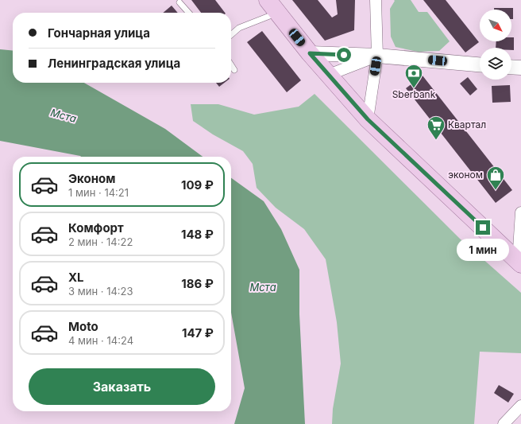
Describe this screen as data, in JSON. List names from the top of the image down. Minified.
{"water":["Мста"],"places":{"bank":["Sberbank"],"supermarket":["Квартал"],"shop":["эконом"]},"north":"bottom right","page":{"banner":["Гончарная улица","Ленинградская улица"],"list":[{"name":"Эконом","note":"1 мин · 14:21","value":"109 ₽"},{"name":"Комфорт","note":"2 мин · 14:22","value":"148 ₽"},{"name":"XL","note":"3 мин · 14:23","value":"186 ₽"},{"name":"Moto","note":"4 мин · 14:24","value":"147 ₽"}],"bubble":"1 мин","buttons":"Заказать"}}
